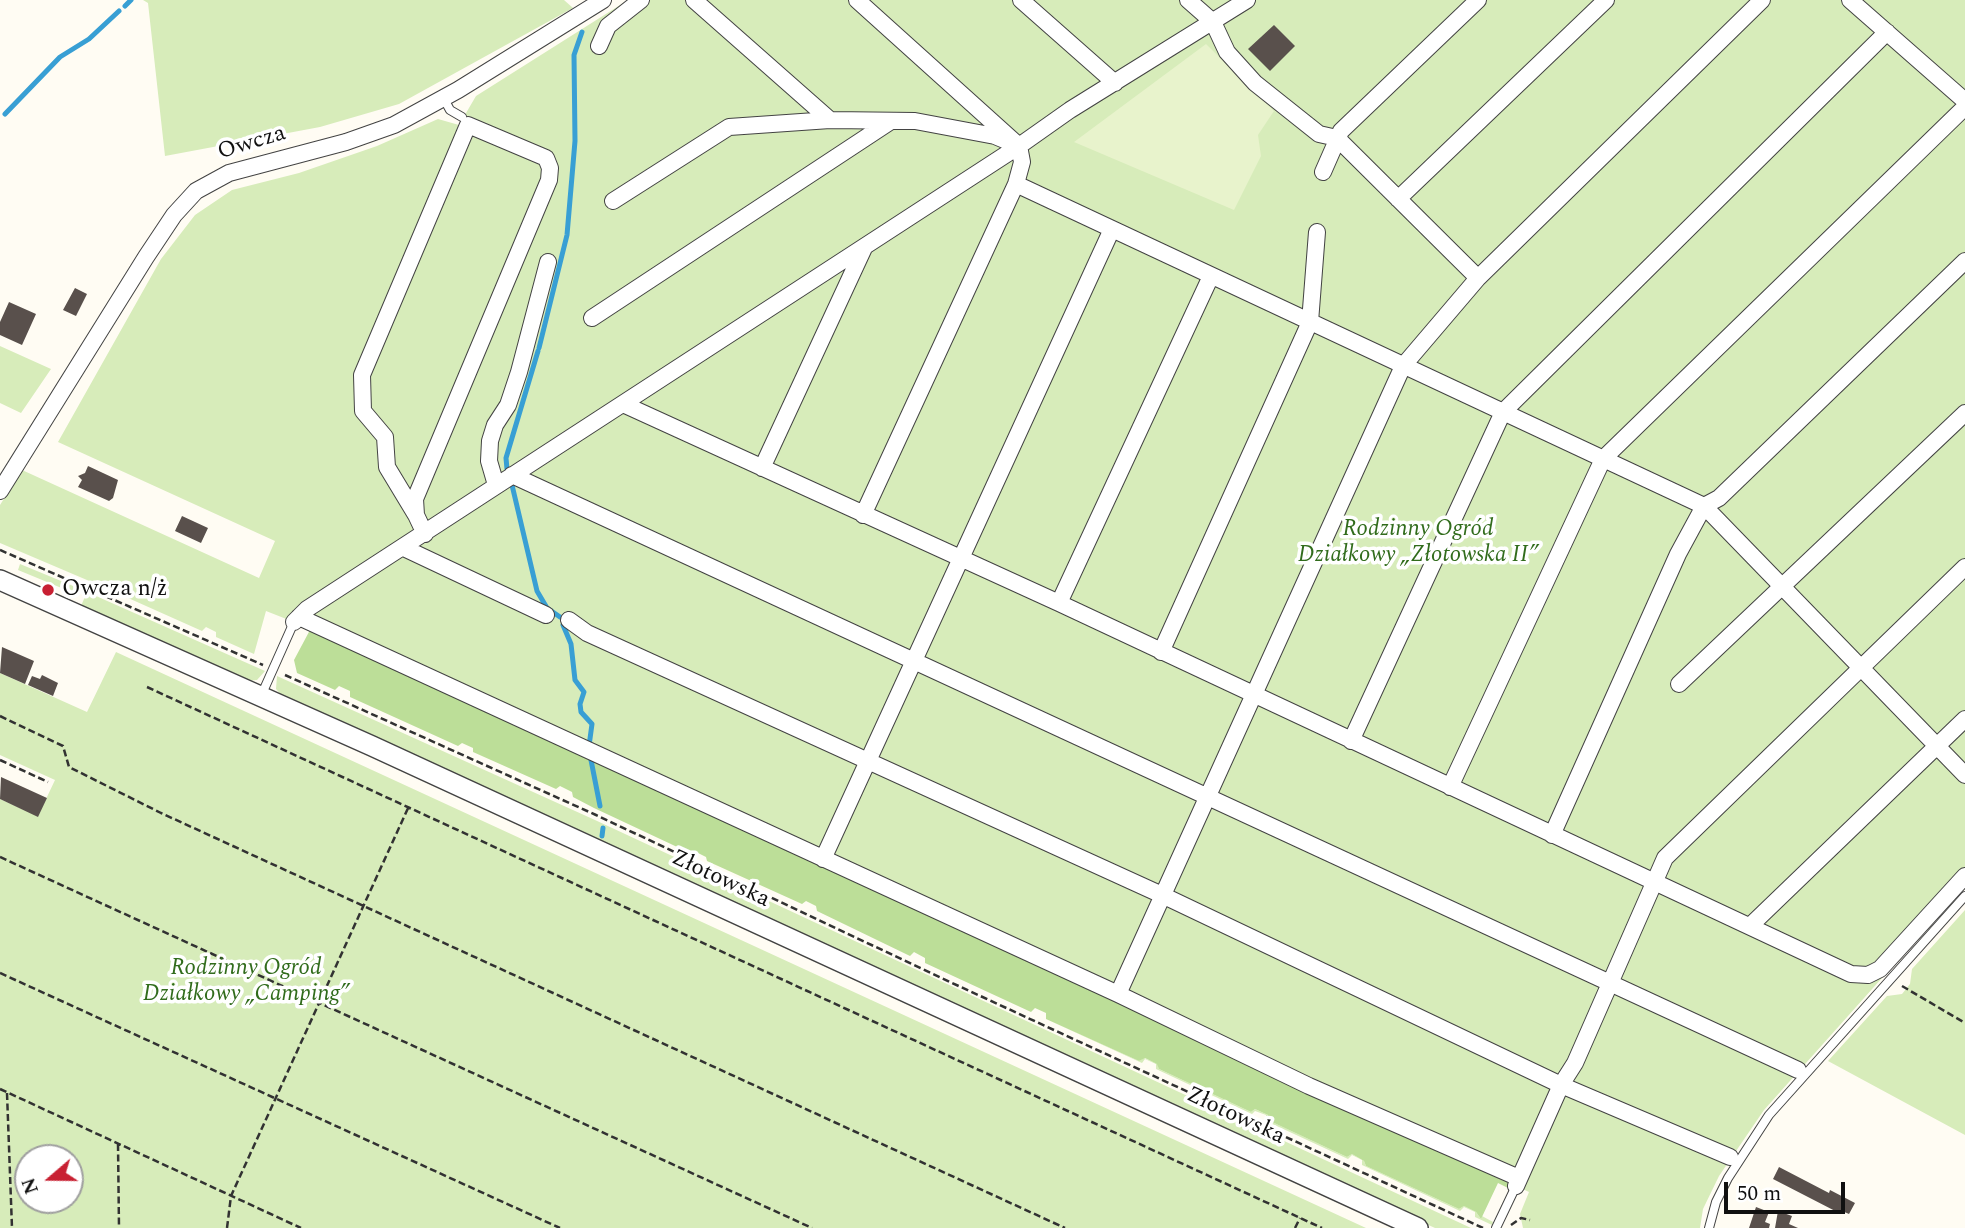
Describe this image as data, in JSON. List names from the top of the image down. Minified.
{"streets":{"street":["Owcza","Złotowska"]},"parks":["Rodzinny Ogród Działkowy „Złotowska II”","Rodzinny Ogród Działkowy „Camping”"],"places":["Owcza n/ż"],"scale_bar":"50 m","north":"left"}
